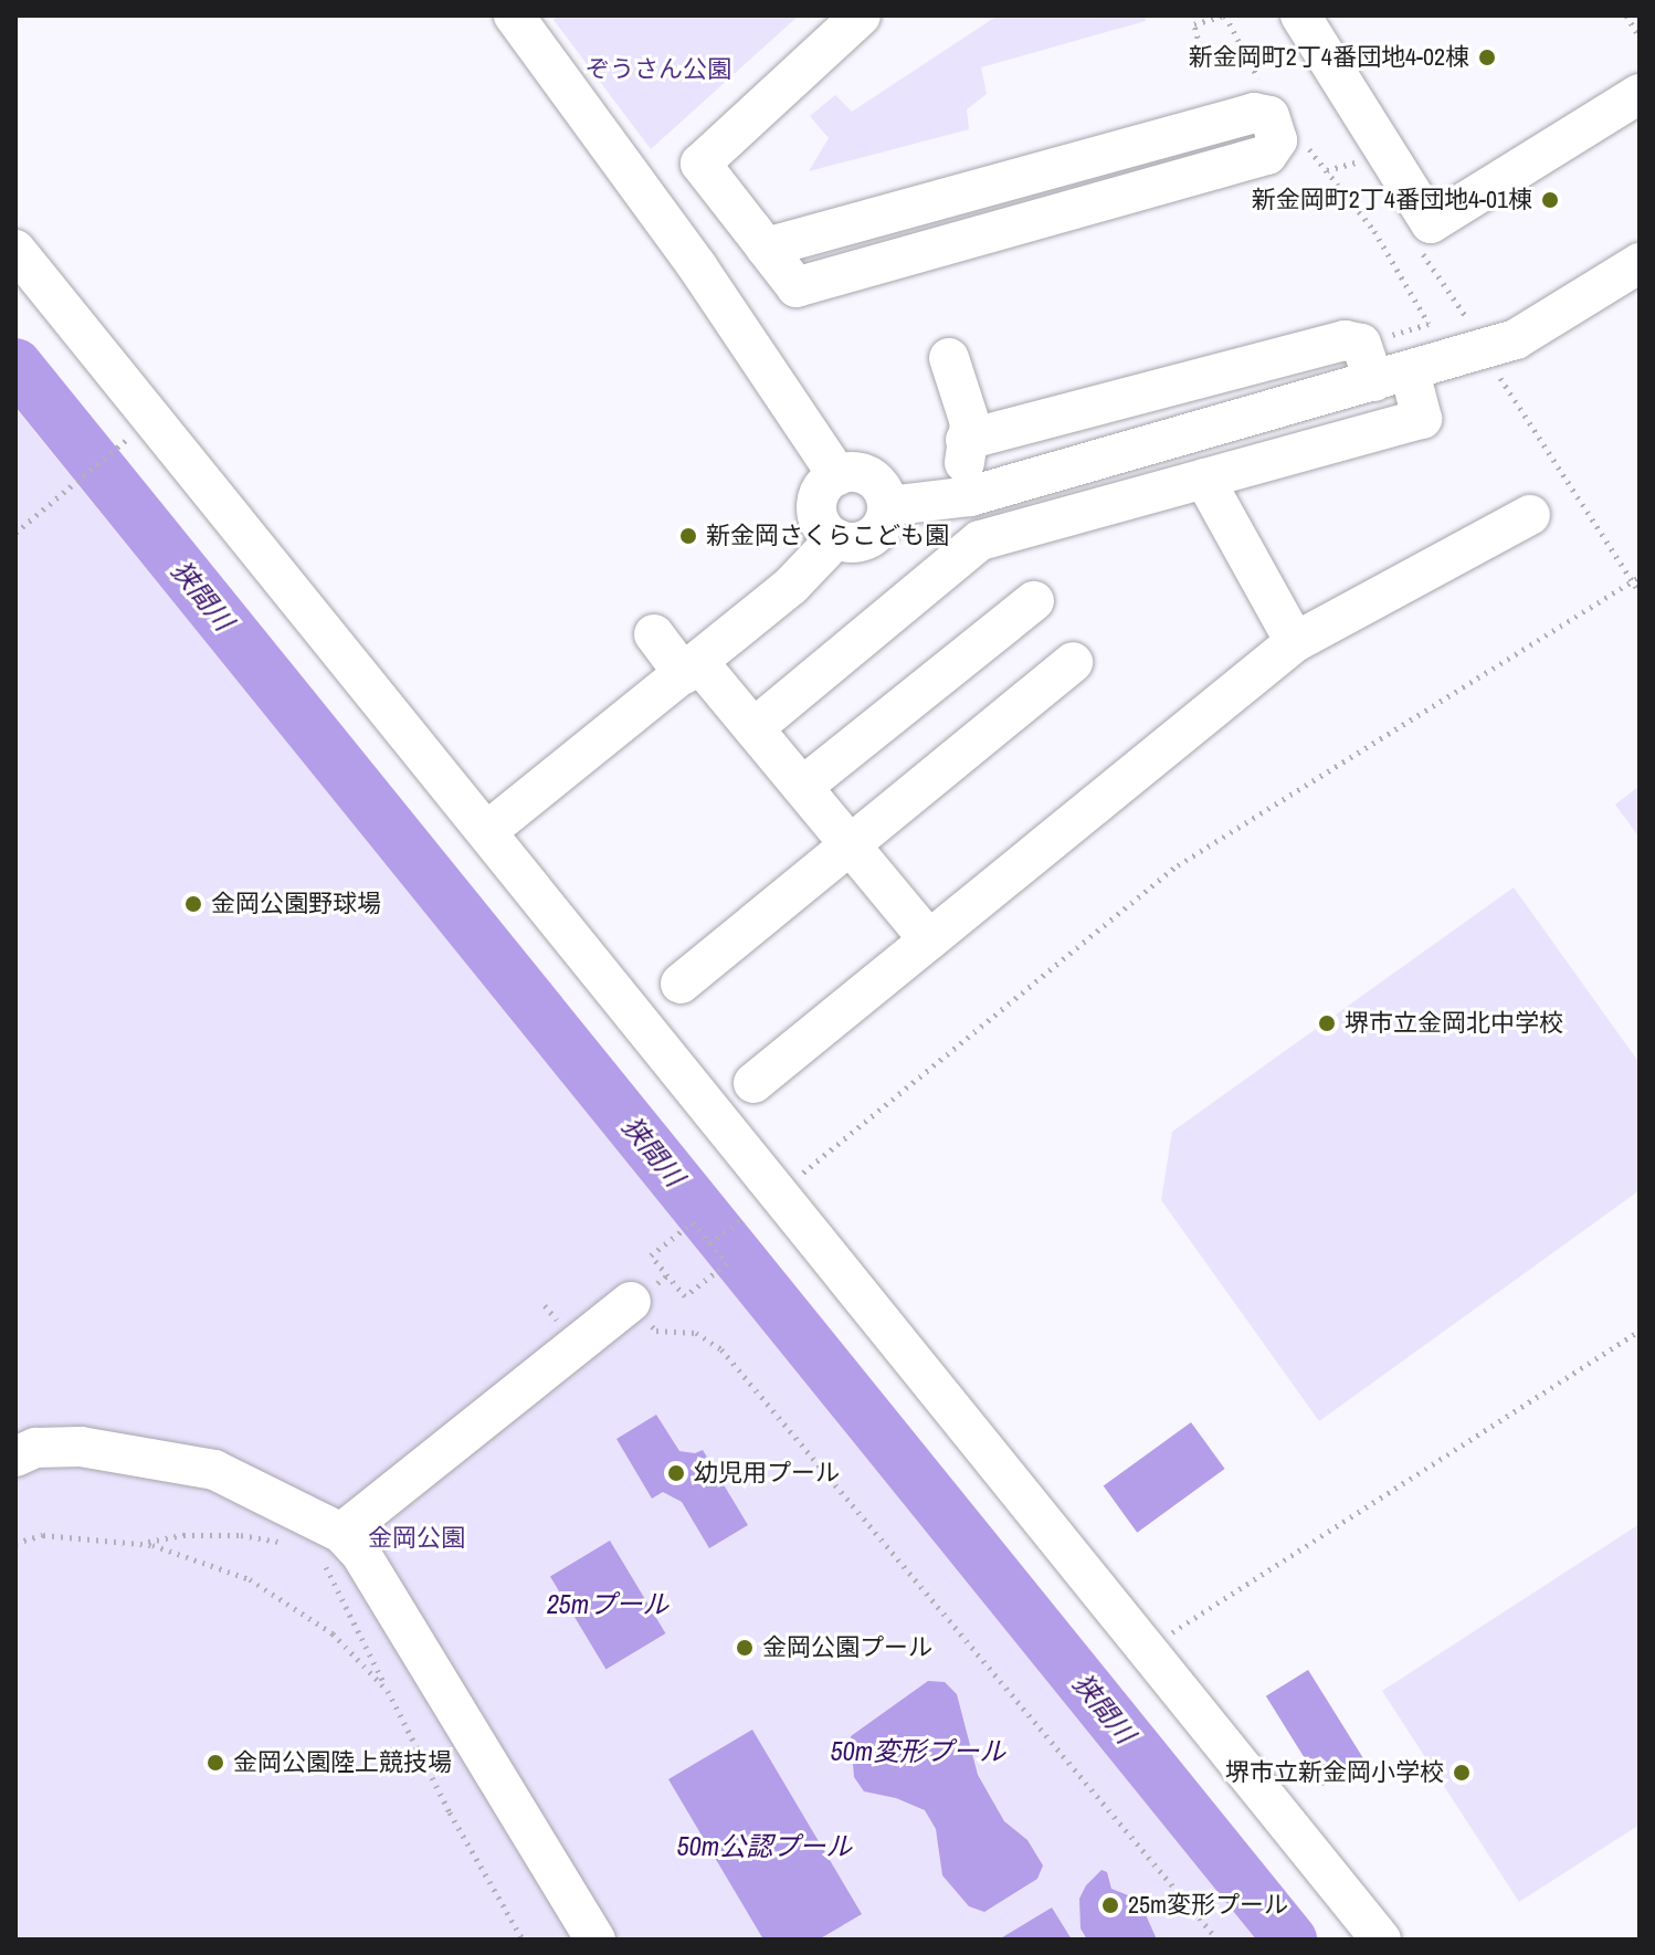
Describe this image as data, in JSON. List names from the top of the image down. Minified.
{"water":["狭間川","25mプール","50m変形プール","50m公認プール"],"parks":["ぞうさん公園","金岡公園"],"places":["新金岡町2丁4番団地4-02棟","新金岡町2丁4番団地4-01棟","新金岡さくらこども園","金岡公園野球場","堺市立金岡北中学校","幼児用プール","金岡公園プール","金岡公園陸上競技場","堺市立新金岡小学校","25m変形プール"]}
